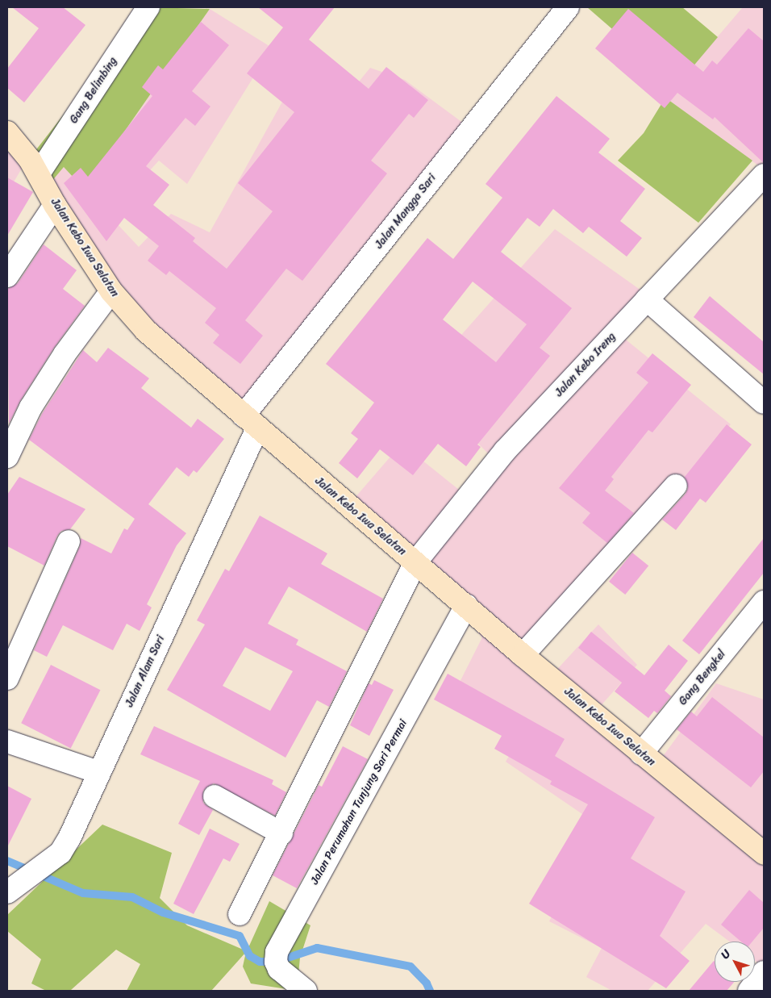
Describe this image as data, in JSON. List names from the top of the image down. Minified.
{"streets":{"street":["Gang Belimbing","Jalan Mangga Sari","Jalan Kebo Iwa Selatan","Jalan Kebo Ireng","Jalan Alam Sari","Gang Bengkel","Jalan Perumahan Tunjung Sari Permai"]},"crossings":[["Gang Belimbing","Jalan Kebo Iwa Selatan"],["Jalan Mangga Sari","Jalan Kebo Iwa Selatan"],["Jalan Mangga Sari","Jalan Alam Sari"],["Jalan Kebo Iwa Selatan","Jalan Kebo Ireng"],["Jalan Kebo Iwa Selatan","Jalan Alam Sari"],["Jalan Kebo Iwa Selatan","Gang Bengkel"],["Jalan Kebo Iwa Selatan","Jalan Perumahan Tunjung Sari Permai"]],"north":"top left"}
